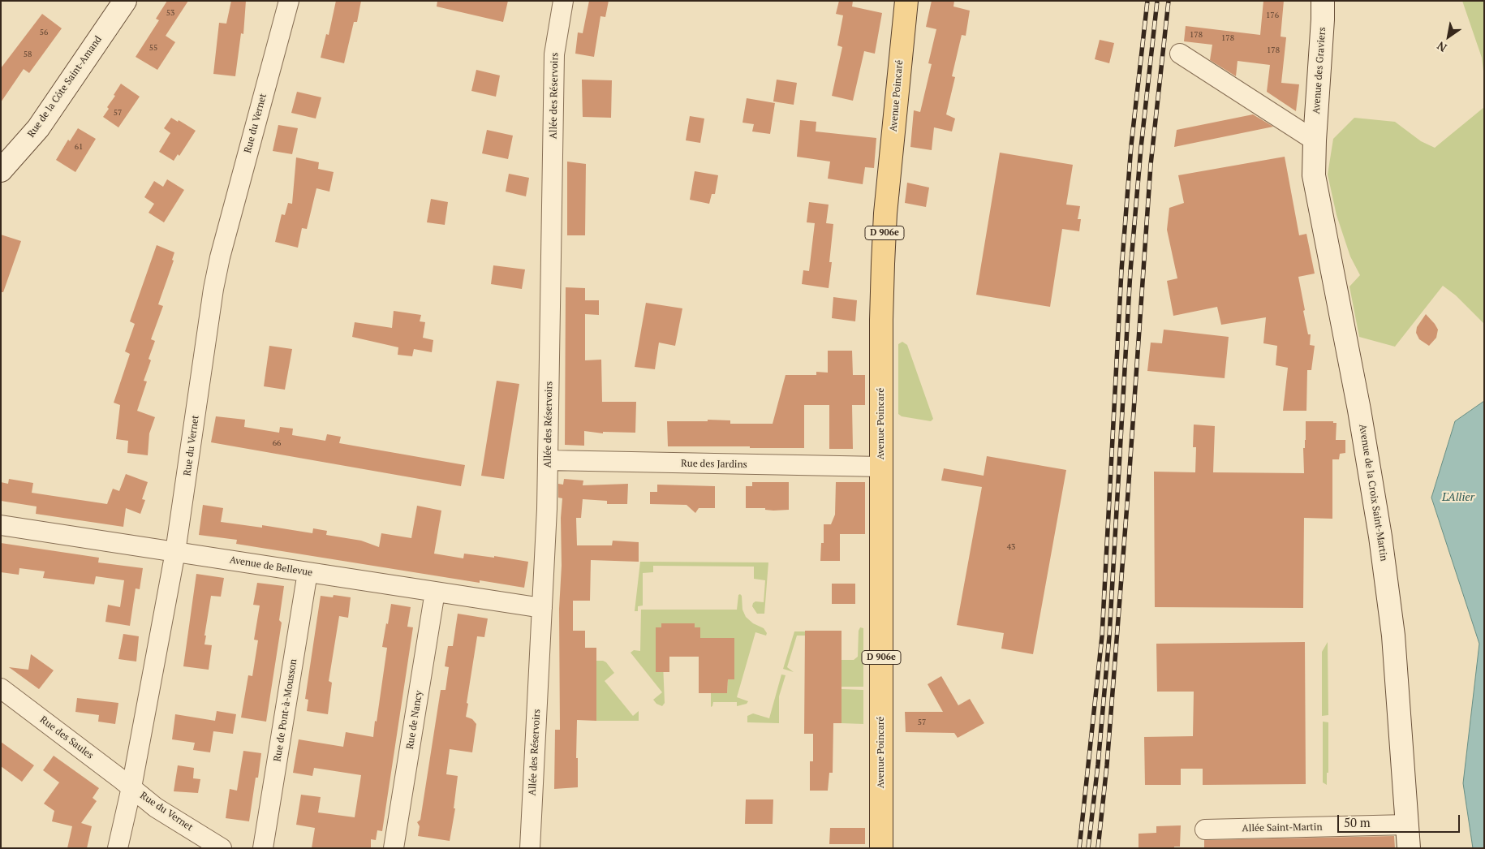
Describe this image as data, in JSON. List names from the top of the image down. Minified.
{"streets":{"main road":["Avenue Poincaré","D 906e"],"street":["Avenue des Graviers","Rue de la Côte Saint-Amand","Allée des Réservoirs","Rue du Vernet","Rue des Jardins","Avenue de la Croix Saint-Martin","Avenue de Bellevue","Rue de Pont-à-Mousson","Rue de Nancy","Rue des Saules","Allée Saint-Martin"]},"crossings":[["Avenue des Graviers","Avenue de la Croix Saint-Martin"],["Allée des Réservoirs","Rue des Jardins"],["Allée des Réservoirs","Avenue de Bellevue"],["Avenue Poincaré","Rue des Jardins"],["Rue du Vernet","Avenue de Bellevue"],["Rue du Vernet","Rue des Saules"],["Avenue de la Croix Saint-Martin","Allée Saint-Martin"],["Avenue de Bellevue","Rue de Pont-à-Mousson"],["Avenue de Bellevue","Rue de Nancy"]],"water":["L'Allier"],"house_numbers":["53","176","56","178","178","55","178","58","57","61","66","43","57"],"scale_bar":"50 m","north":"bottom left"}
